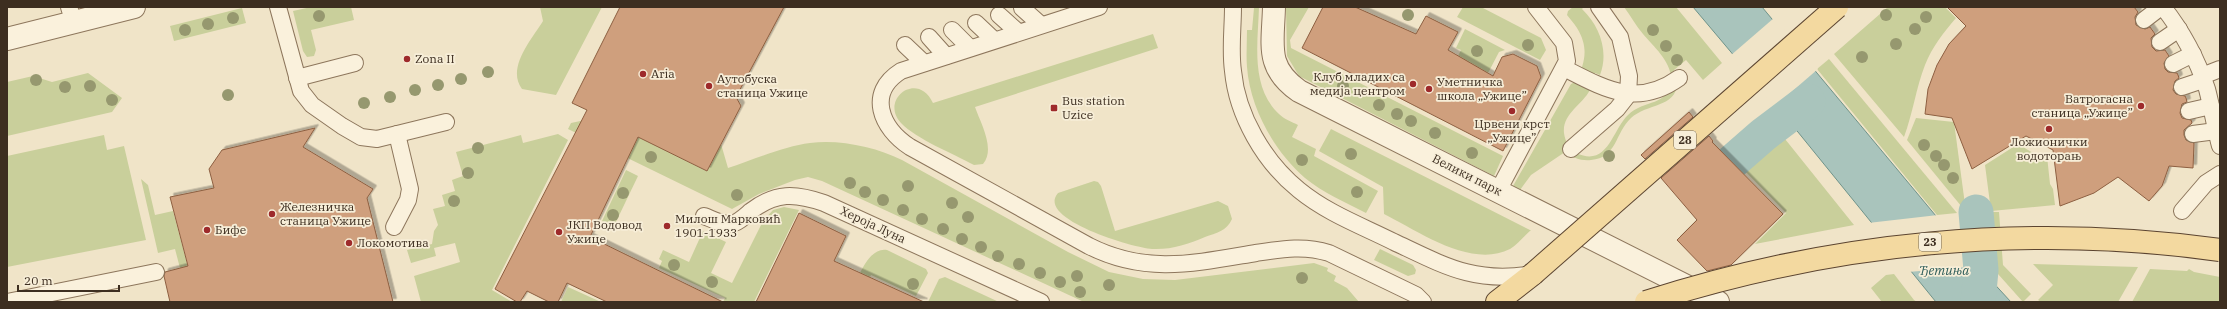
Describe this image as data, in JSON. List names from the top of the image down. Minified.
{"streets":{"main road":["28","23"],"street":["Велики парк"],"lane":["Хероја Луна"]},"water":["Ђетиња"],"places":{"other":["Zona II","Aria","Клуб младих са медија центром","Аутобуска станица Ужице","Уметничка школа „Ужице”","Ватрогасна станица „Ужице”","Црвени крст „Ужице”","Ложионички водоторањ","Железничка станица Ужице","Милош Марковић 1901-1933","Бифе","ЈКП Водовод Ужице","Локомотива"],"transit":["Bus station Uzice"]},"scale_bar":"20 m"}
